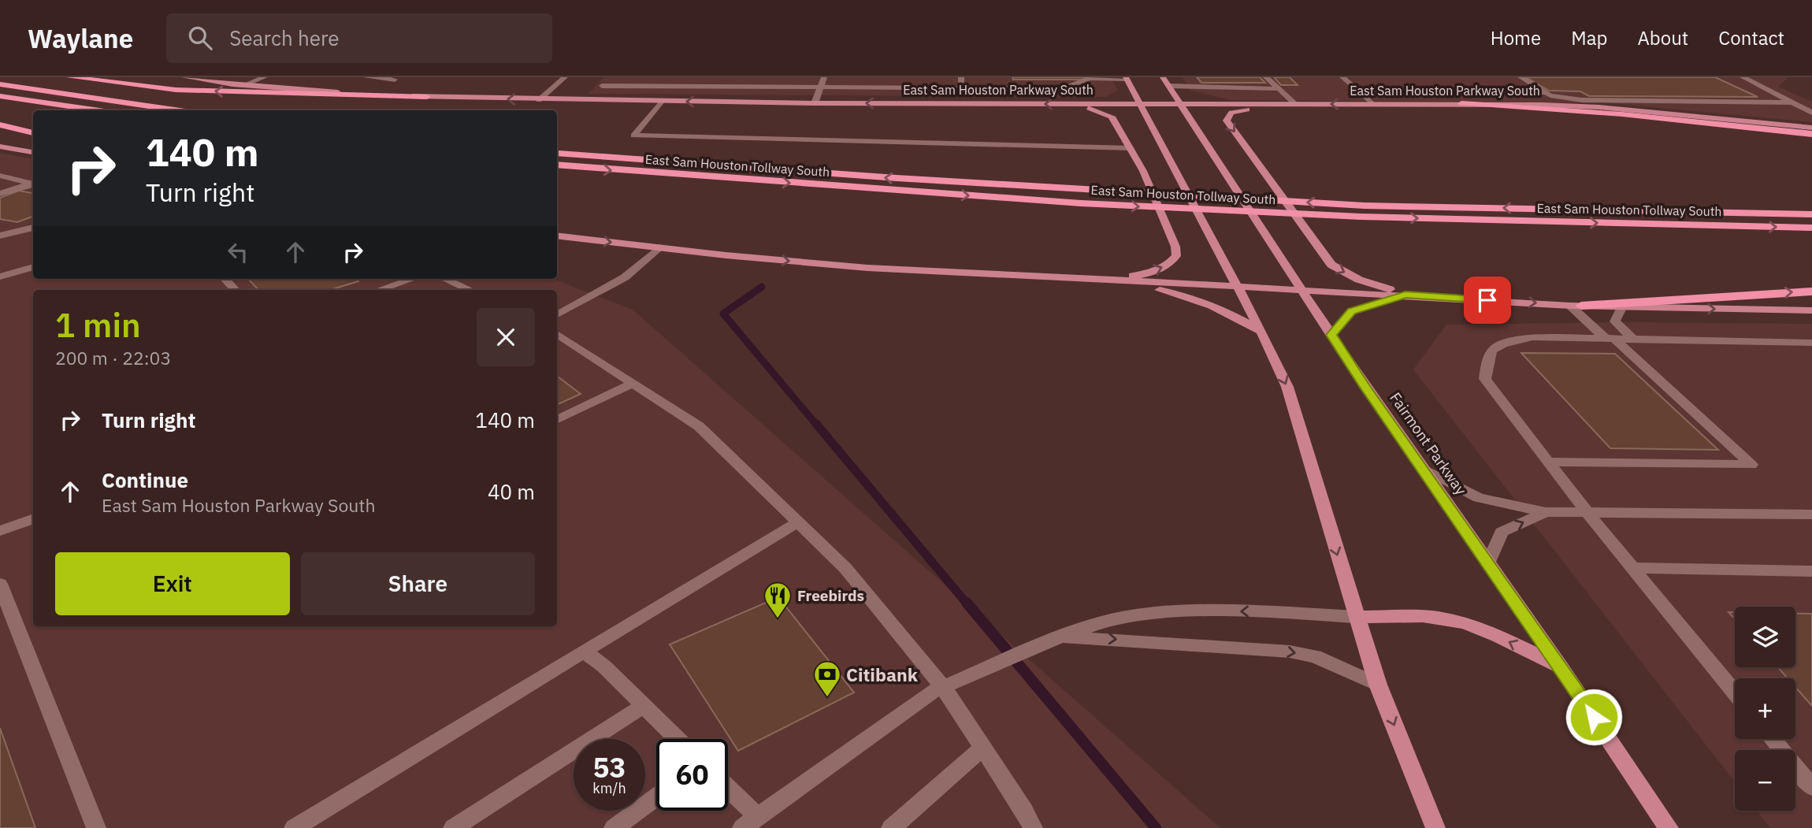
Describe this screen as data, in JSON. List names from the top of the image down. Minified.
{"streets":{"highway":["East Sam Houston Tollway South"],"main road":["East Sam Houston Parkway South","Fairmont Parkway"]},"crossings":[["East Sam Houston Parkway South","Fairmont Parkway"]],"one_way":["East Sam Houston Parkway South"],"places":{"restaurant":["Freebirds"],"bank":["Citibank"]},"page":{"header":"Waylane","search":"Search here","nav":["Home","Map","About","Contact"],"turn":["140 m","Turn right"],"heading":["1 min","200 m · 22:03"],"list":[{"name":"Turn right","value":"140 m"},{"name":"Continue","note":"East Sam Houston Parkway South","value":"40 m"}],"buttons":["Exit","Share"],"map_buttons":["+","−"],"speed":"53 km/h","limit":"60"}}
